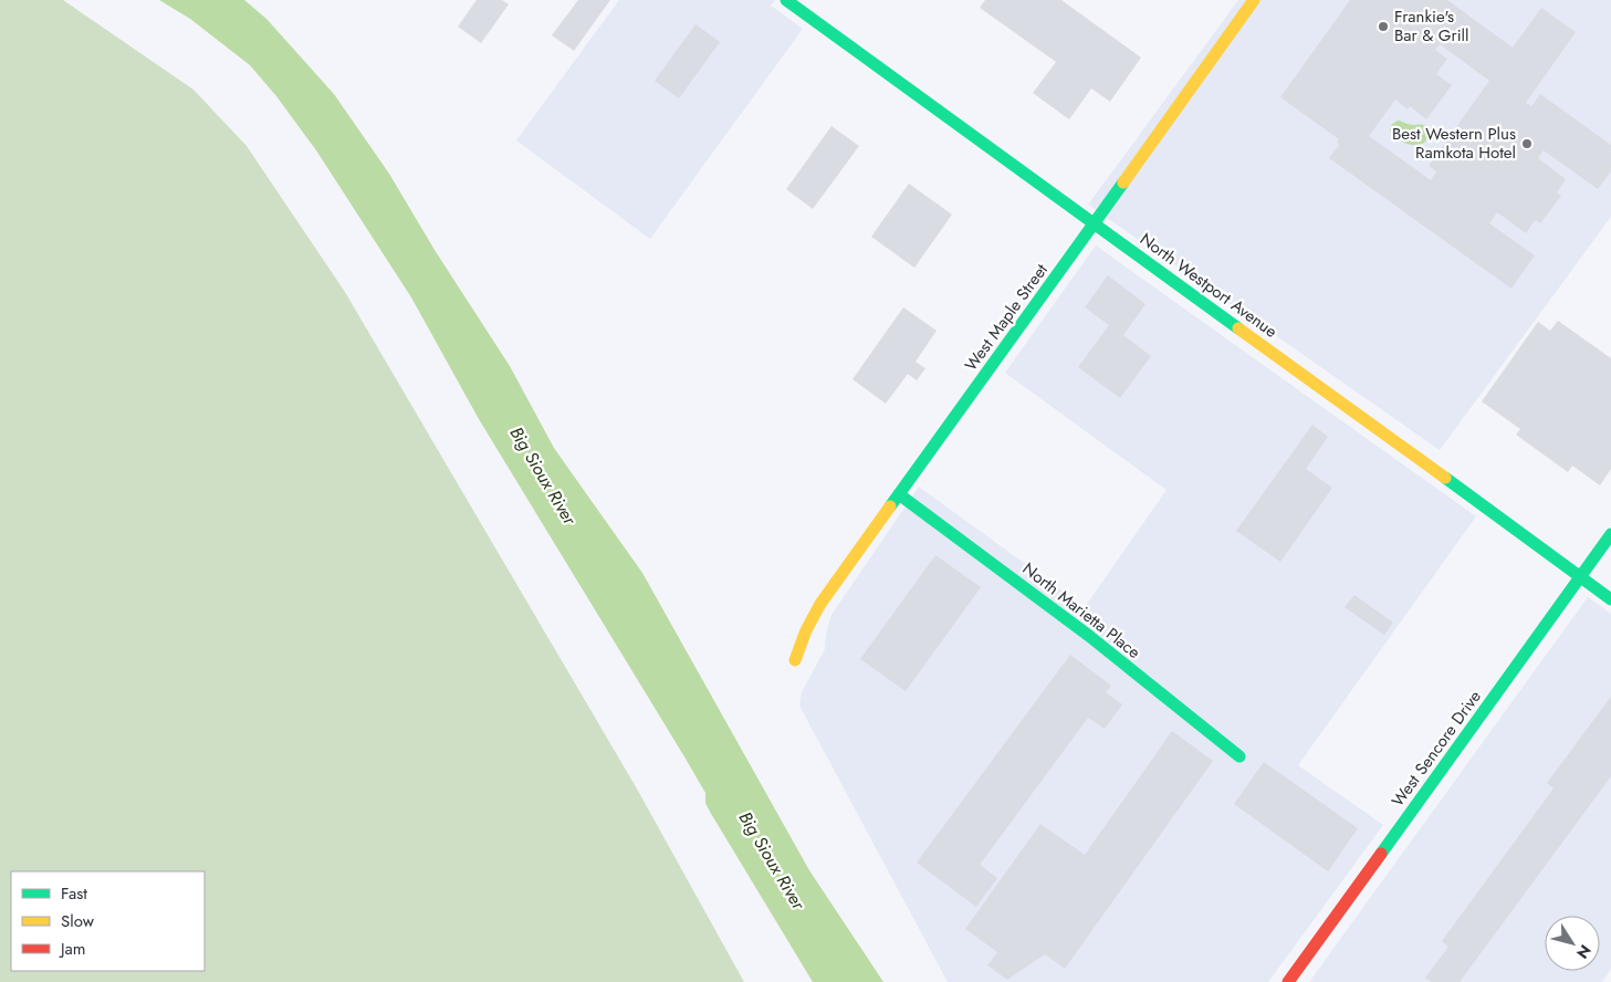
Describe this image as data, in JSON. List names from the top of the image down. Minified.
{"streets":{"street":["North Westport Avenue","West Maple Street","North Marietta Place","West Sencore Drive"]},"crossings":[["North Westport Avenue","West Maple Street"],["North Westport Avenue","West Sencore Drive"],["West Maple Street","North Marietta Place"]],"water":["Big Sioux River"],"places":["Frankie's Bar & Grill","Best Western Plus Ramkota Hotel"],"legend":["Fast","Slow","Jam"],"north":"bottom right"}
